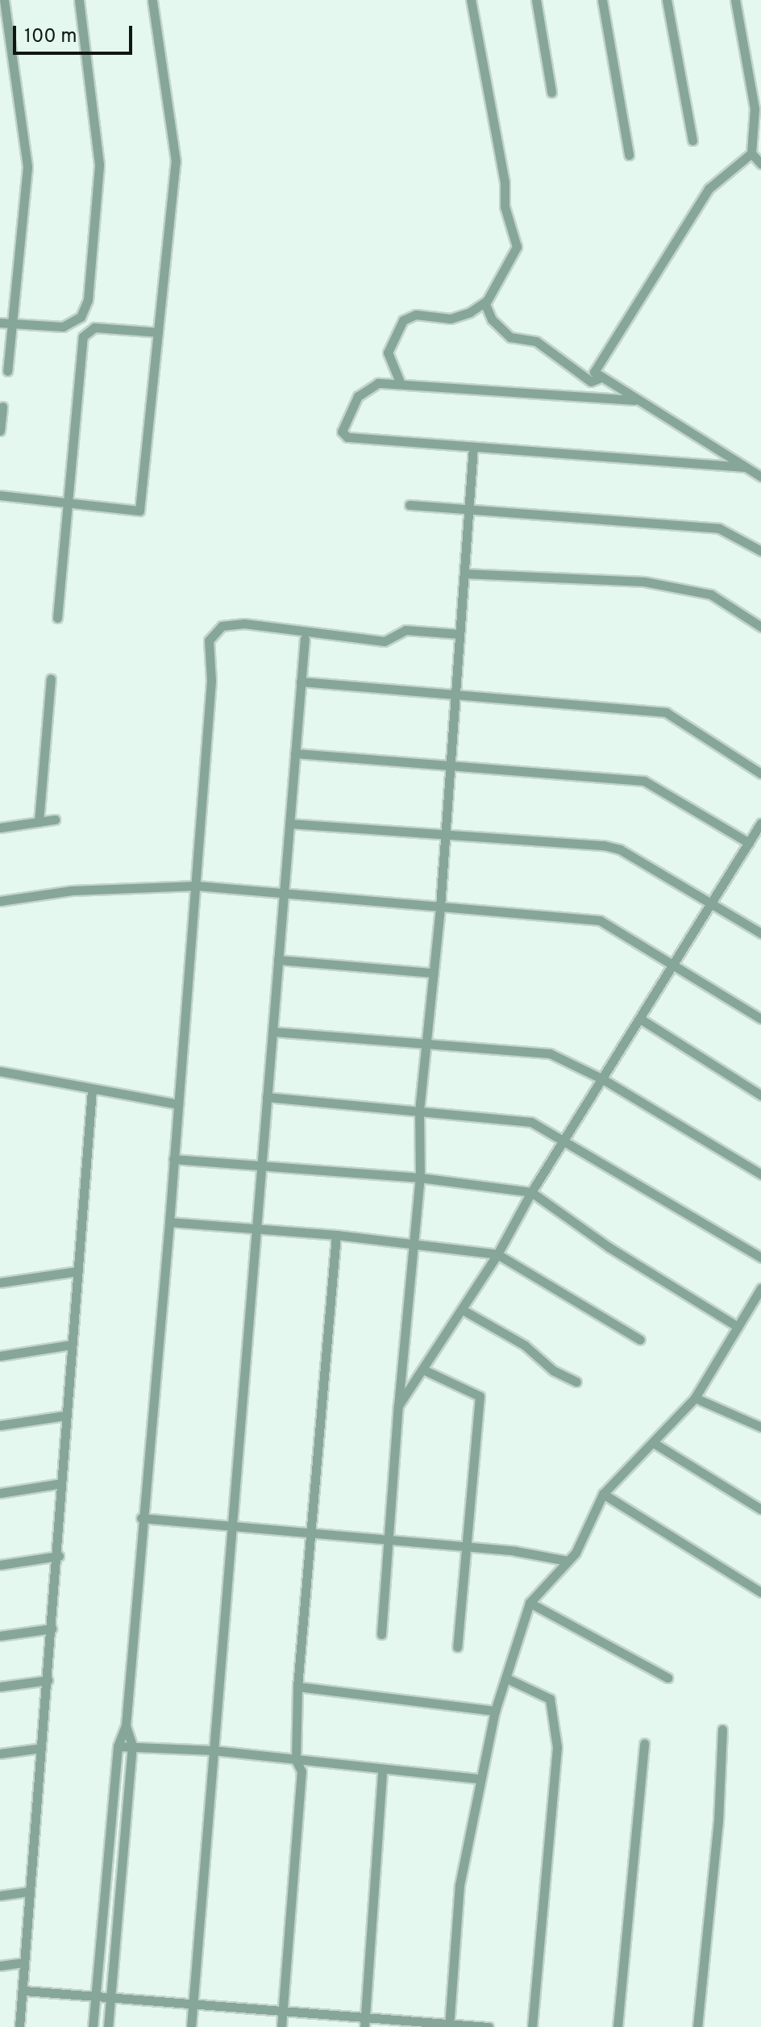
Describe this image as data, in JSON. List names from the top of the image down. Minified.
{"scale_bar":"100 m"}
